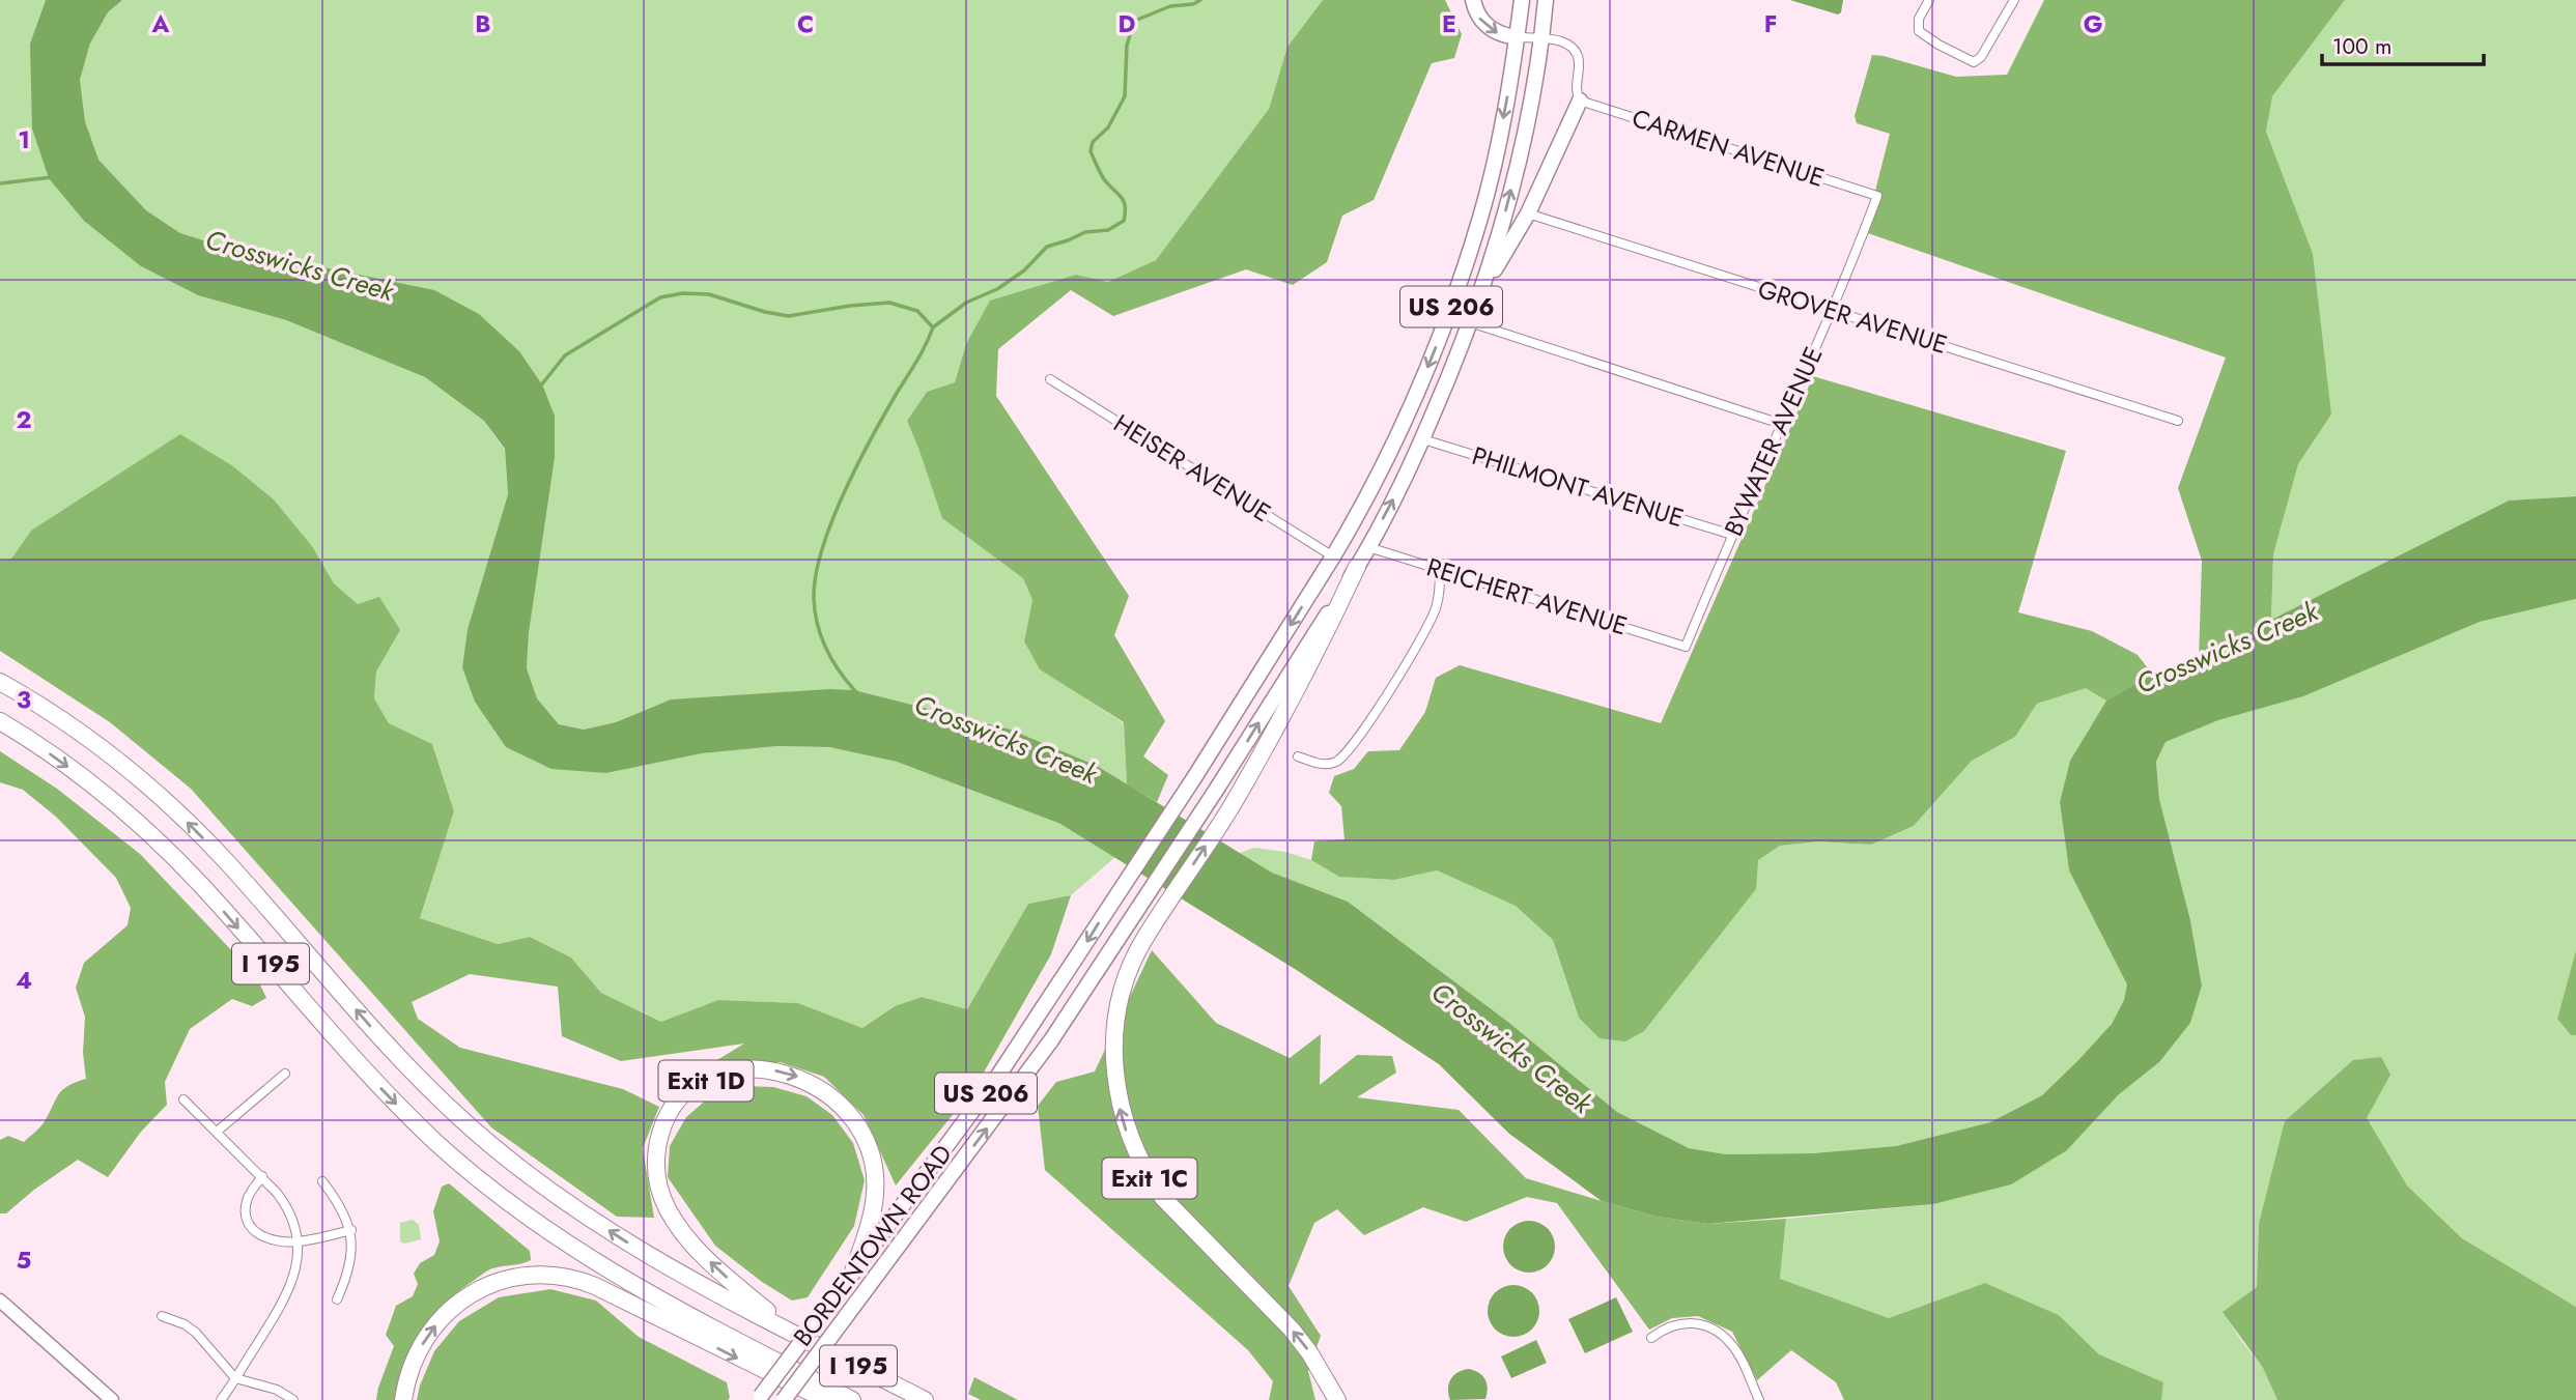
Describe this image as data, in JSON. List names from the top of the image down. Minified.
{"streets":{"highway":["US 206","I 195","Exit 1D","Exit 1C","BORDENTOWN ROAD"],"street":["CARMEN AVENUE","GROVER AVENUE","BYWATER AVENUE","HEISER AVENUE","PHILMONT AVENUE","REICHERT AVENUE"]},"crossings":[["CARMEN AVENUE","BYWATER AVENUE"],["US 206","HEISER AVENUE"],["US 206","PHILMONT AVENUE"],["US 206","REICHERT AVENUE"],["US 206","Exit 1C"],["US 206","BORDENTOWN ROAD"],["GROVER AVENUE","BYWATER AVENUE"],["BYWATER AVENUE","PHILMONT AVENUE"],["BYWATER AVENUE","REICHERT AVENUE"],["HEISER AVENUE","BORDENTOWN ROAD"],["I 195","Exit 1D"],["Exit 1D","BORDENTOWN ROAD"],["Exit 1C","BORDENTOWN ROAD"]],"water":["Crosswicks Creek"],"scale_bar":"100 m","grid":{"columns":["A","B","C","D","E","F","G"],"rows":["1","2","3","4","5"]}}
